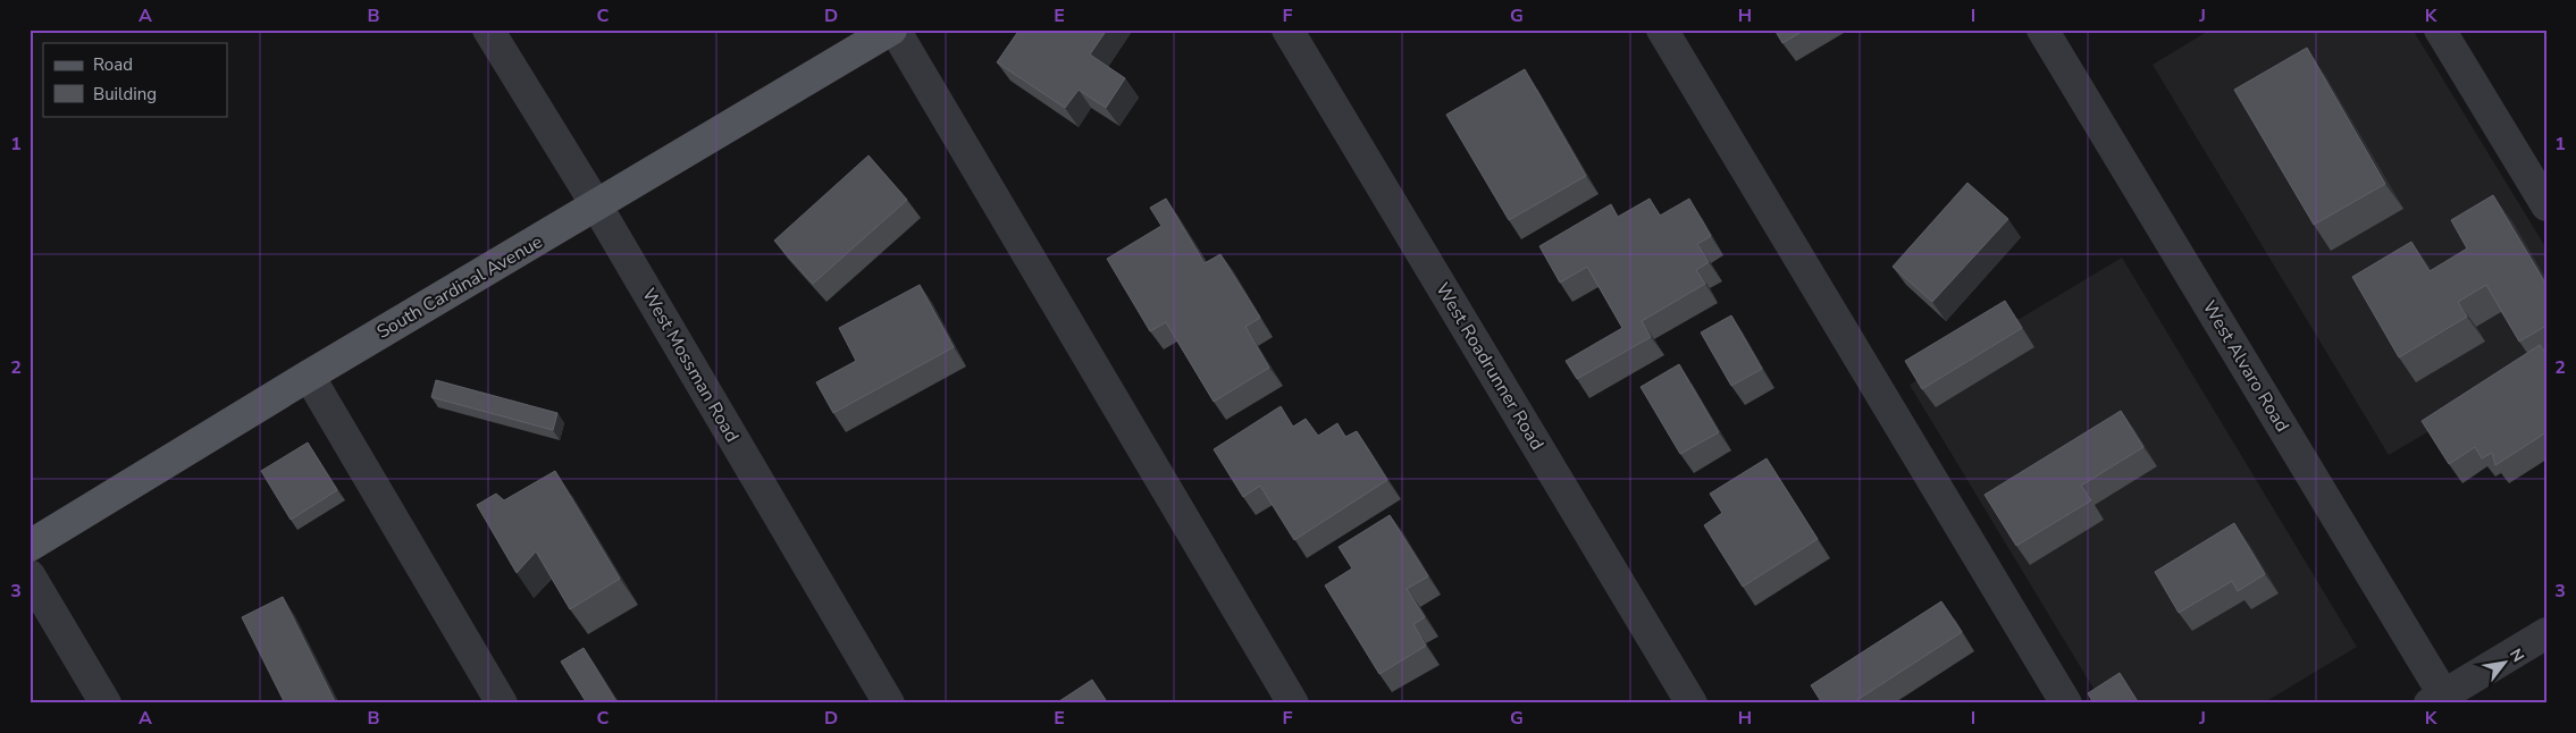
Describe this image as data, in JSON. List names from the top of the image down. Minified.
{"streets":{"main road":["South Cardinal Avenue"],"street":["West Mossman Road","West Roadrunner Road","West Alvaro Road"]},"crossings":[["South Cardinal Avenue","West Mossman Road"]],"legend":["Road","Building"],"north":"top right","grid":{"columns":["A","B","C","D","E","F","G","H","I","J","K"],"rows":["1","2","3"]}}
